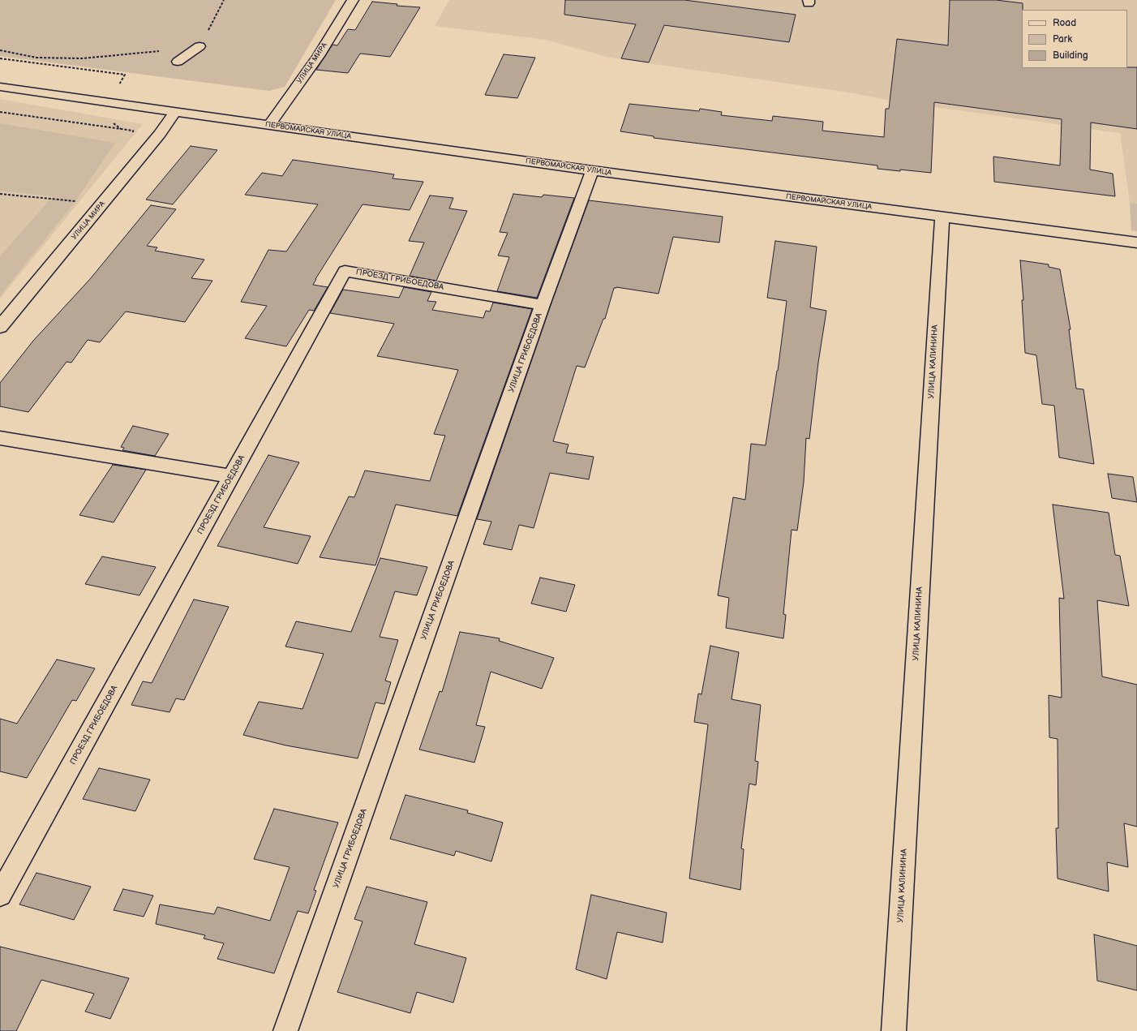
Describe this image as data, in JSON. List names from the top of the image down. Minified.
{"streets":{"street":["УЛИЦА МИРА","ПЕРВОМАЙСКАЯ УЛИЦА","ПРОЕЗД ГРИБОЕДОВА","УЛИЦА ГРИБОЕДОВА","УЛИЦА КАЛИНИНА"]},"crossings":[["УЛИЦА МИРА","ПЕРВОМАЙСКАЯ УЛИЦА"],["ПЕРВОМАЙСКАЯ УЛИЦА","УЛИЦА ГРИБОЕДОВА"],["ПЕРВОМАЙСКАЯ УЛИЦА","УЛИЦА КАЛИНИНА"],["ПРОЕЗД ГРИБОЕДОВА","УЛИЦА ГРИБОЕДОВА"]],"legend":["Road","Park","Building"]}
